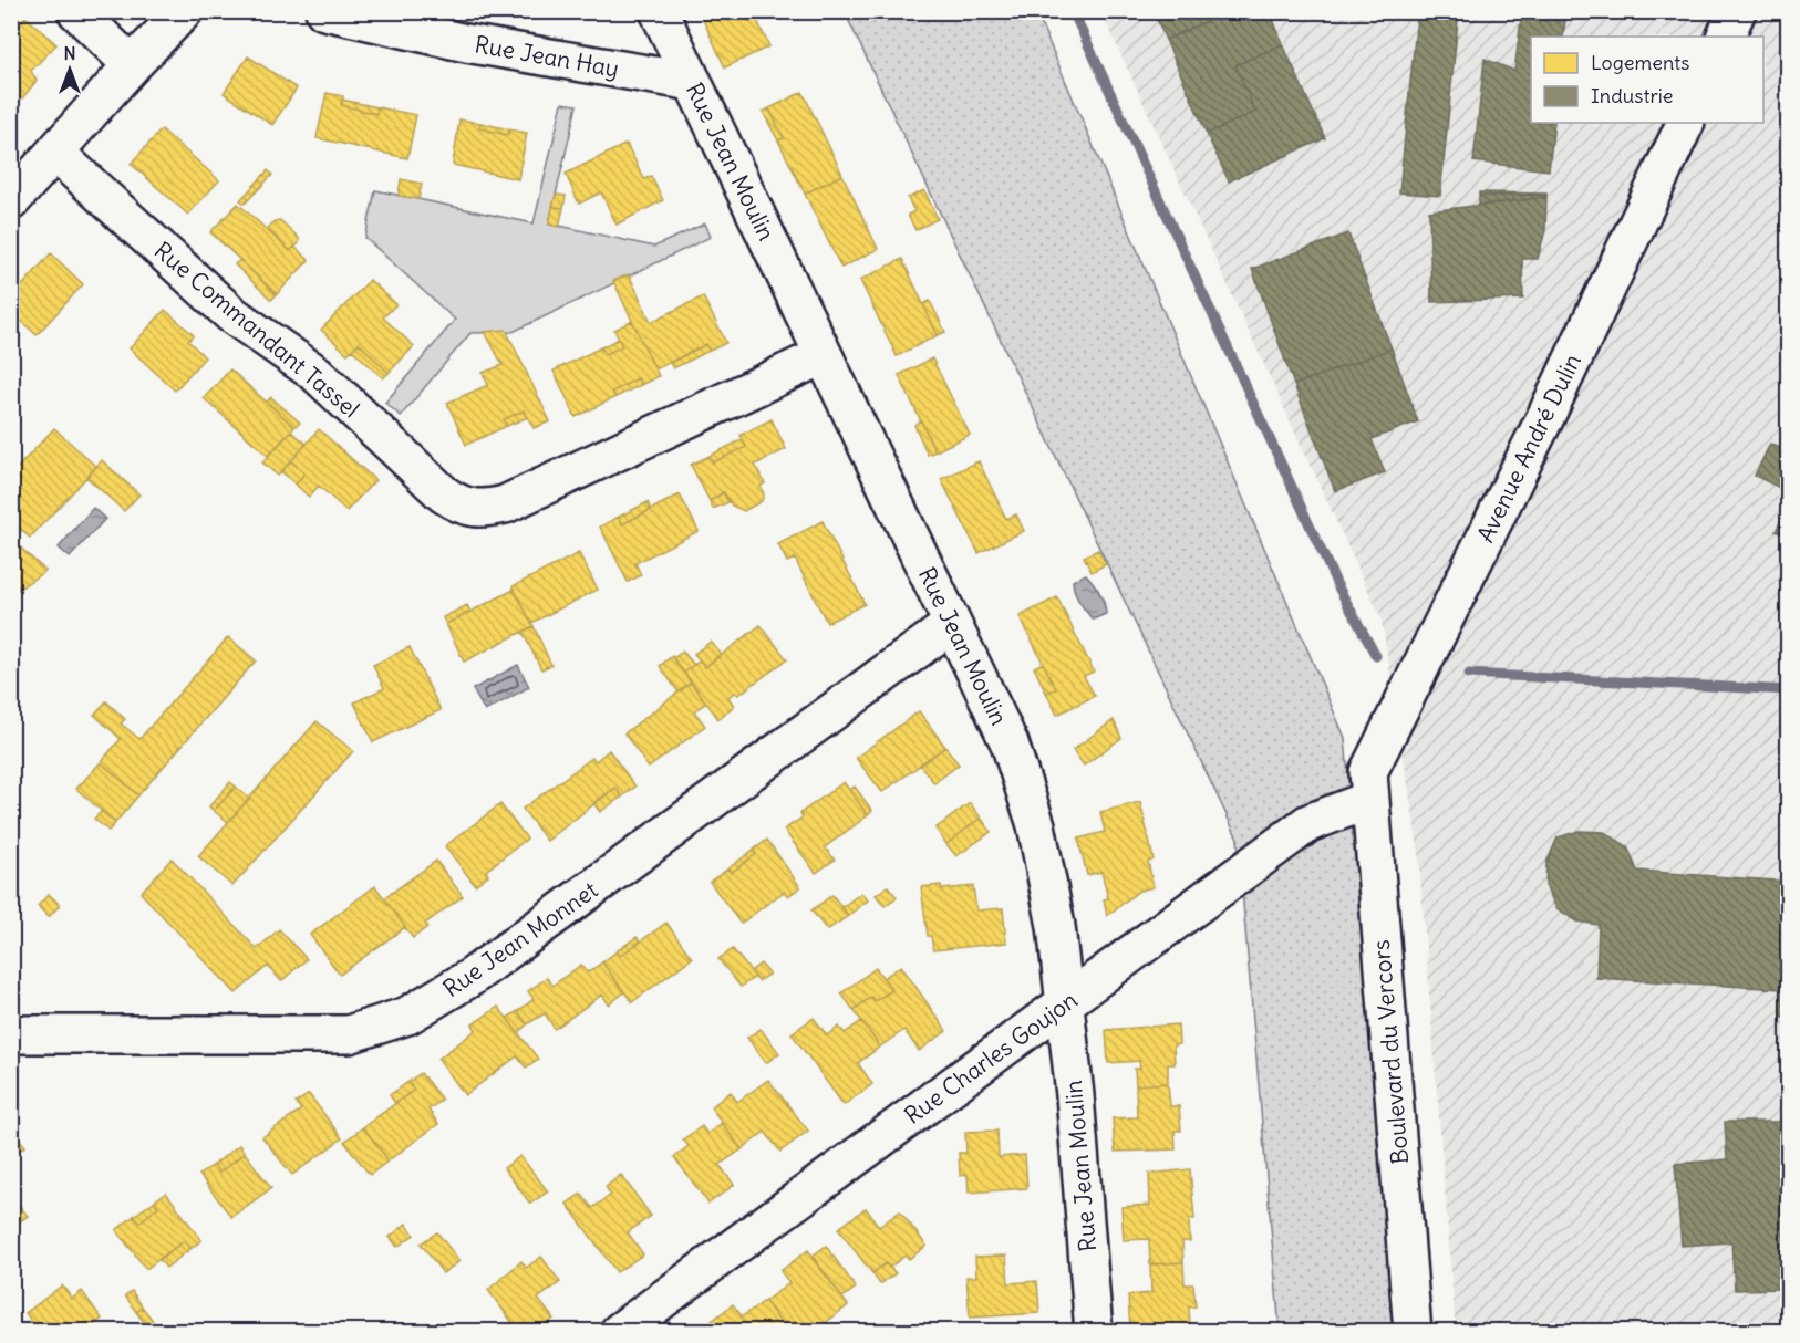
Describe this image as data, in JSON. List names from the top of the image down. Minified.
{"streets":{"street":["Rue Jean Hay","Rue Jean Moulin","Rue Commandant Tassel","Avenue André Dulin","Rue Jean Monnet","Boulevard du Vercors","Rue Charles Goujon"]},"crossings":[["Rue Jean Hay","Rue Jean Moulin"],["Rue Jean Moulin","Rue Commandant Tassel"],["Rue Jean Moulin","Rue Jean Monnet"],["Rue Jean Moulin","Rue Charles Goujon"],["Avenue André Dulin","Boulevard du Vercors"],["Avenue André Dulin","Rue Charles Goujon"],["Boulevard du Vercors","Rue Charles Goujon"]],"legend":["Logements","Industrie"],"north":"top"}
